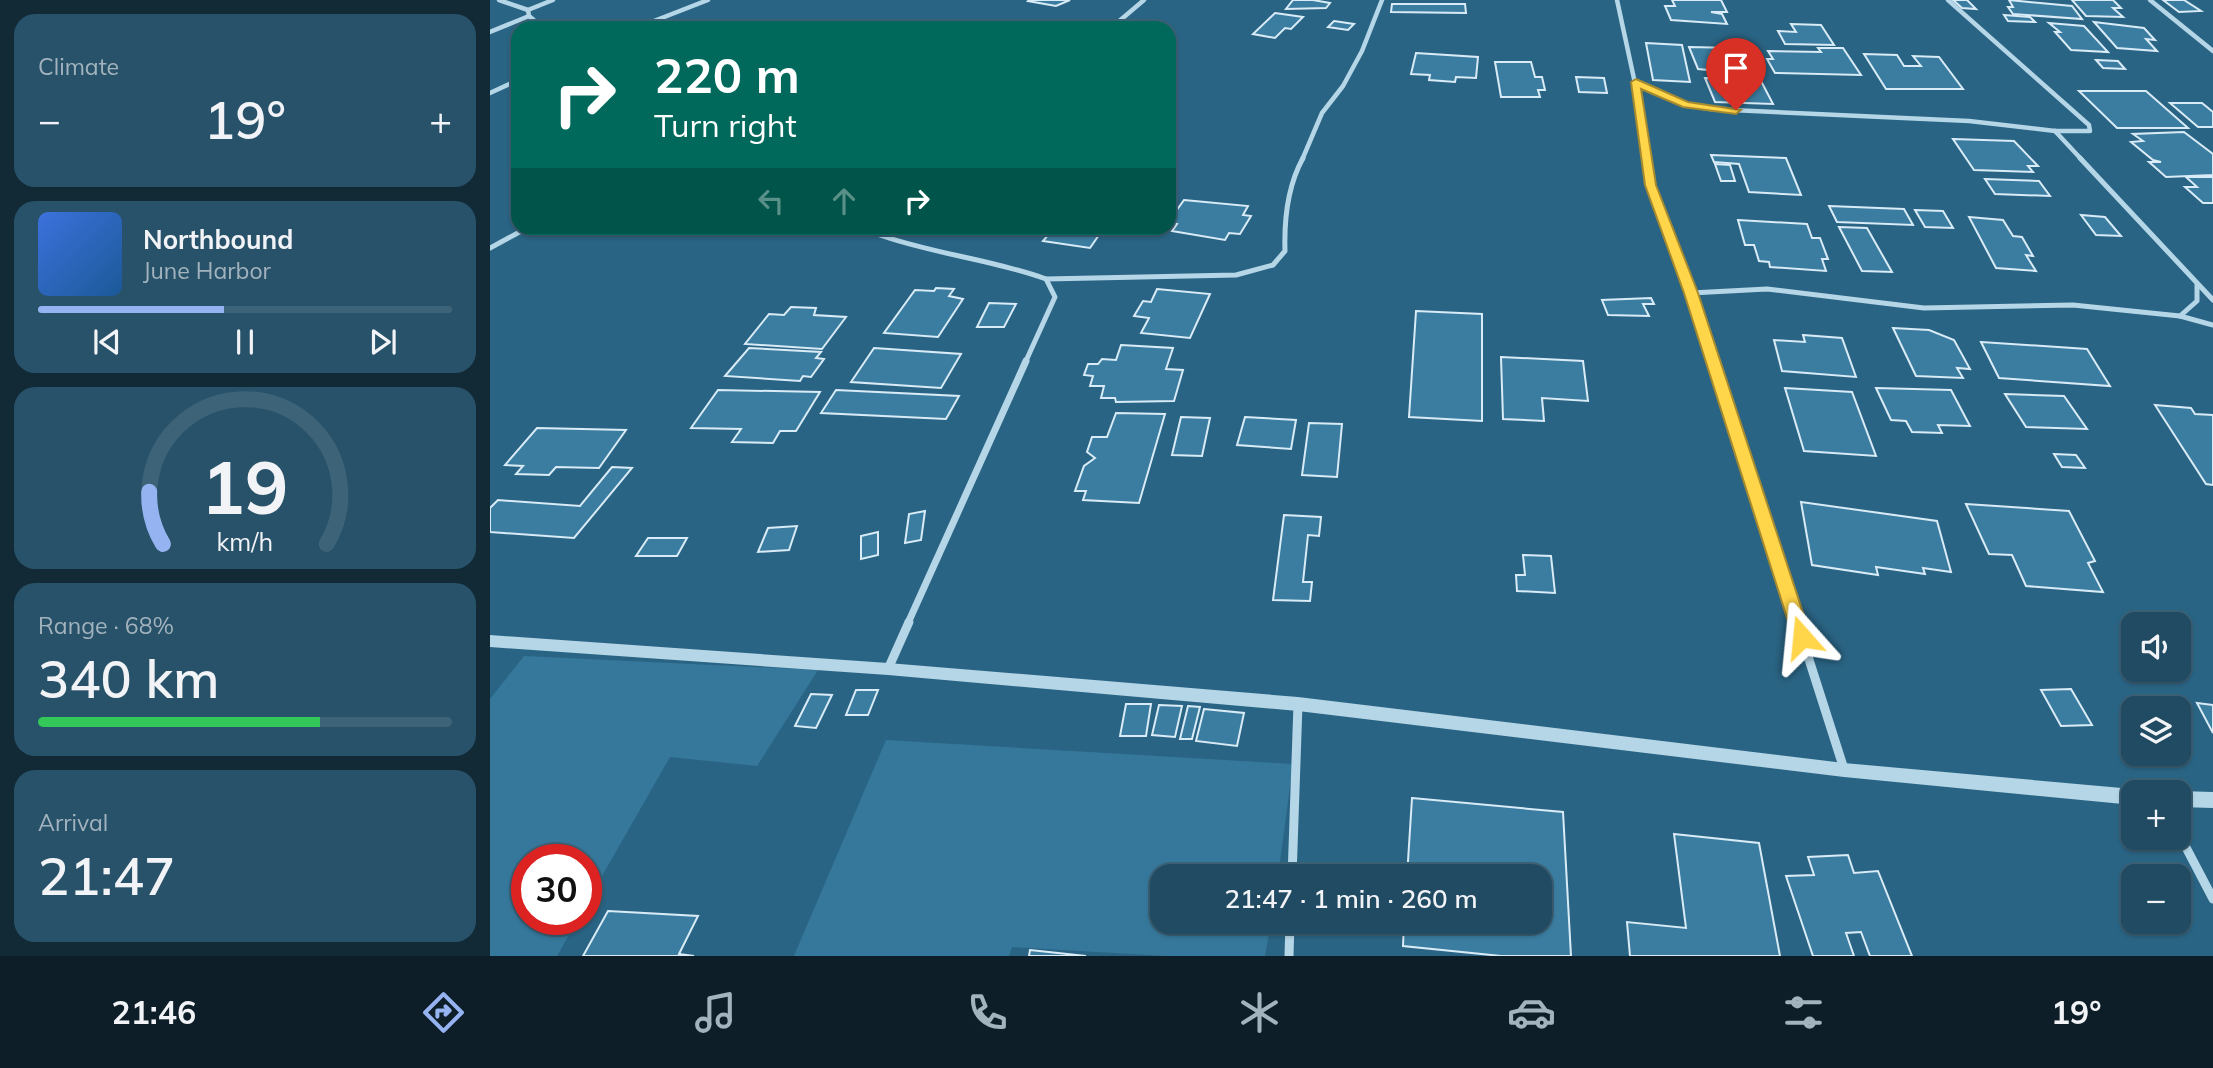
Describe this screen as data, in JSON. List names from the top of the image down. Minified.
{"page":{"tile":["Climate",["Range · 68%","340 km"],["Arrival","21:47"]],"turn":["220 m","Turn right"],"heat":["−","19°","+"],"song":["Northbound","June Harbor"],"map_buttons":["+","−"],"limit":"30","trip":"21:47 · 1 min · 260 m","tabs":["21:46","19°"],"gauge":["19","km/h"]}}
